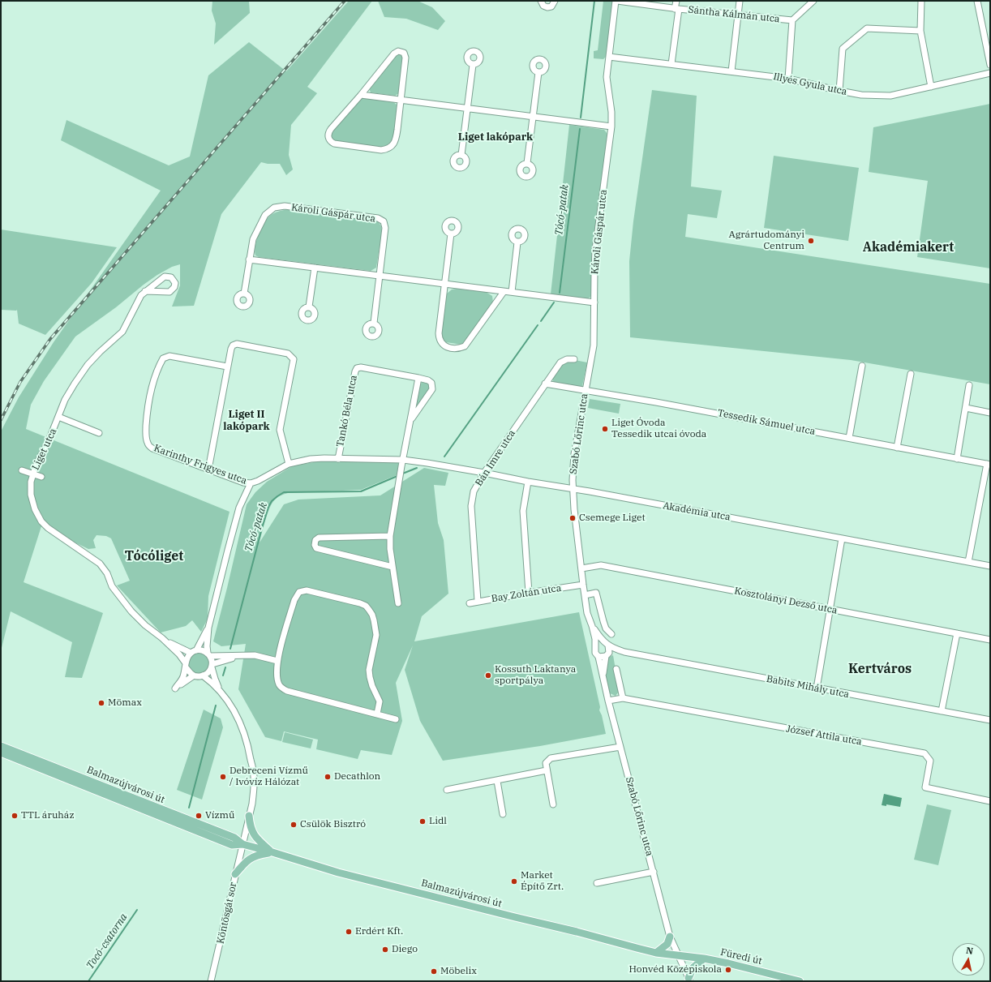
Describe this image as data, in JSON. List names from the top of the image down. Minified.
{"streets":{"main road":["Balmazújvárosi út","Füredi út"],"street":["Sántha Kálmán utca","Illyés Gyula utca","Károli Gáspár utca","Tankó Béla utca","Tessedik Sámuel utca","Szabó Lőrinc utca","Liget utca","Bán Imre utca","Karinthy Frigyes utca","Akadémia utca","Bay Zoltán utca","Kosztolányi Dezső utca","Babits Mihály utca","József Attila utca","Köntösgát sor"]},"crossings":[["Sántha Kálmán utca","Károli Gáspár utca"],["Illyés Gyula utca","Károli Gáspár utca"],["Károli Gáspár utca","Szabó Lőrinc utca"],["Tankó Béla utca","Karinthy Frigyes utca"],["Tankó Béla utca","Akadémia utca"],["Tessedik Sámuel utca","Szabó Lőrinc utca"],["Tessedik Sámuel utca","Bán Imre utca"],["Tessedik Sámuel utca","Akadémia utca"],["Szabó Lőrinc utca","Akadémia utca"],["Szabó Lőrinc utca","Bay Zoltán utca"],["Szabó Lőrinc utca","Kosztolányi Dezső utca"],["Szabó Lőrinc utca","Babits Mihály utca"],["Szabó Lőrinc utca","Balmazújvárosi út"],["Szabó Lőrinc utca","Füredi út"],["Bán Imre utca","Akadémia utca"],["Bán Imre utca","Bay Zoltán utca"],["Karinthy Frigyes utca","Akadémia utca"],["Balmazújvárosi út","Köntösgát sor"],["Balmazújvárosi út","Füredi út"]],"districts":["Liget lakópark","Akadémiakert","Liget II lakópark","Tócóliget","Kertváros"],"water":["Tócó-patak","Tocó-csatorna"],"places":["Agrártudományi Centrum","Liget Óvoda Tessedik utcai óvoda","Csemege Liget","Kossuth Laktanya sportpálya","Mömax","Debreceni Vízmű / Ivóvíz Hálózat","Decathlon","TTL áruház","Vízmű","Lidl","Csülök Bisztró","Market Építő Zrt.","Erdért Kft.","Diego","Honvéd Középiskola","Möbelix"],"north":"top"}
